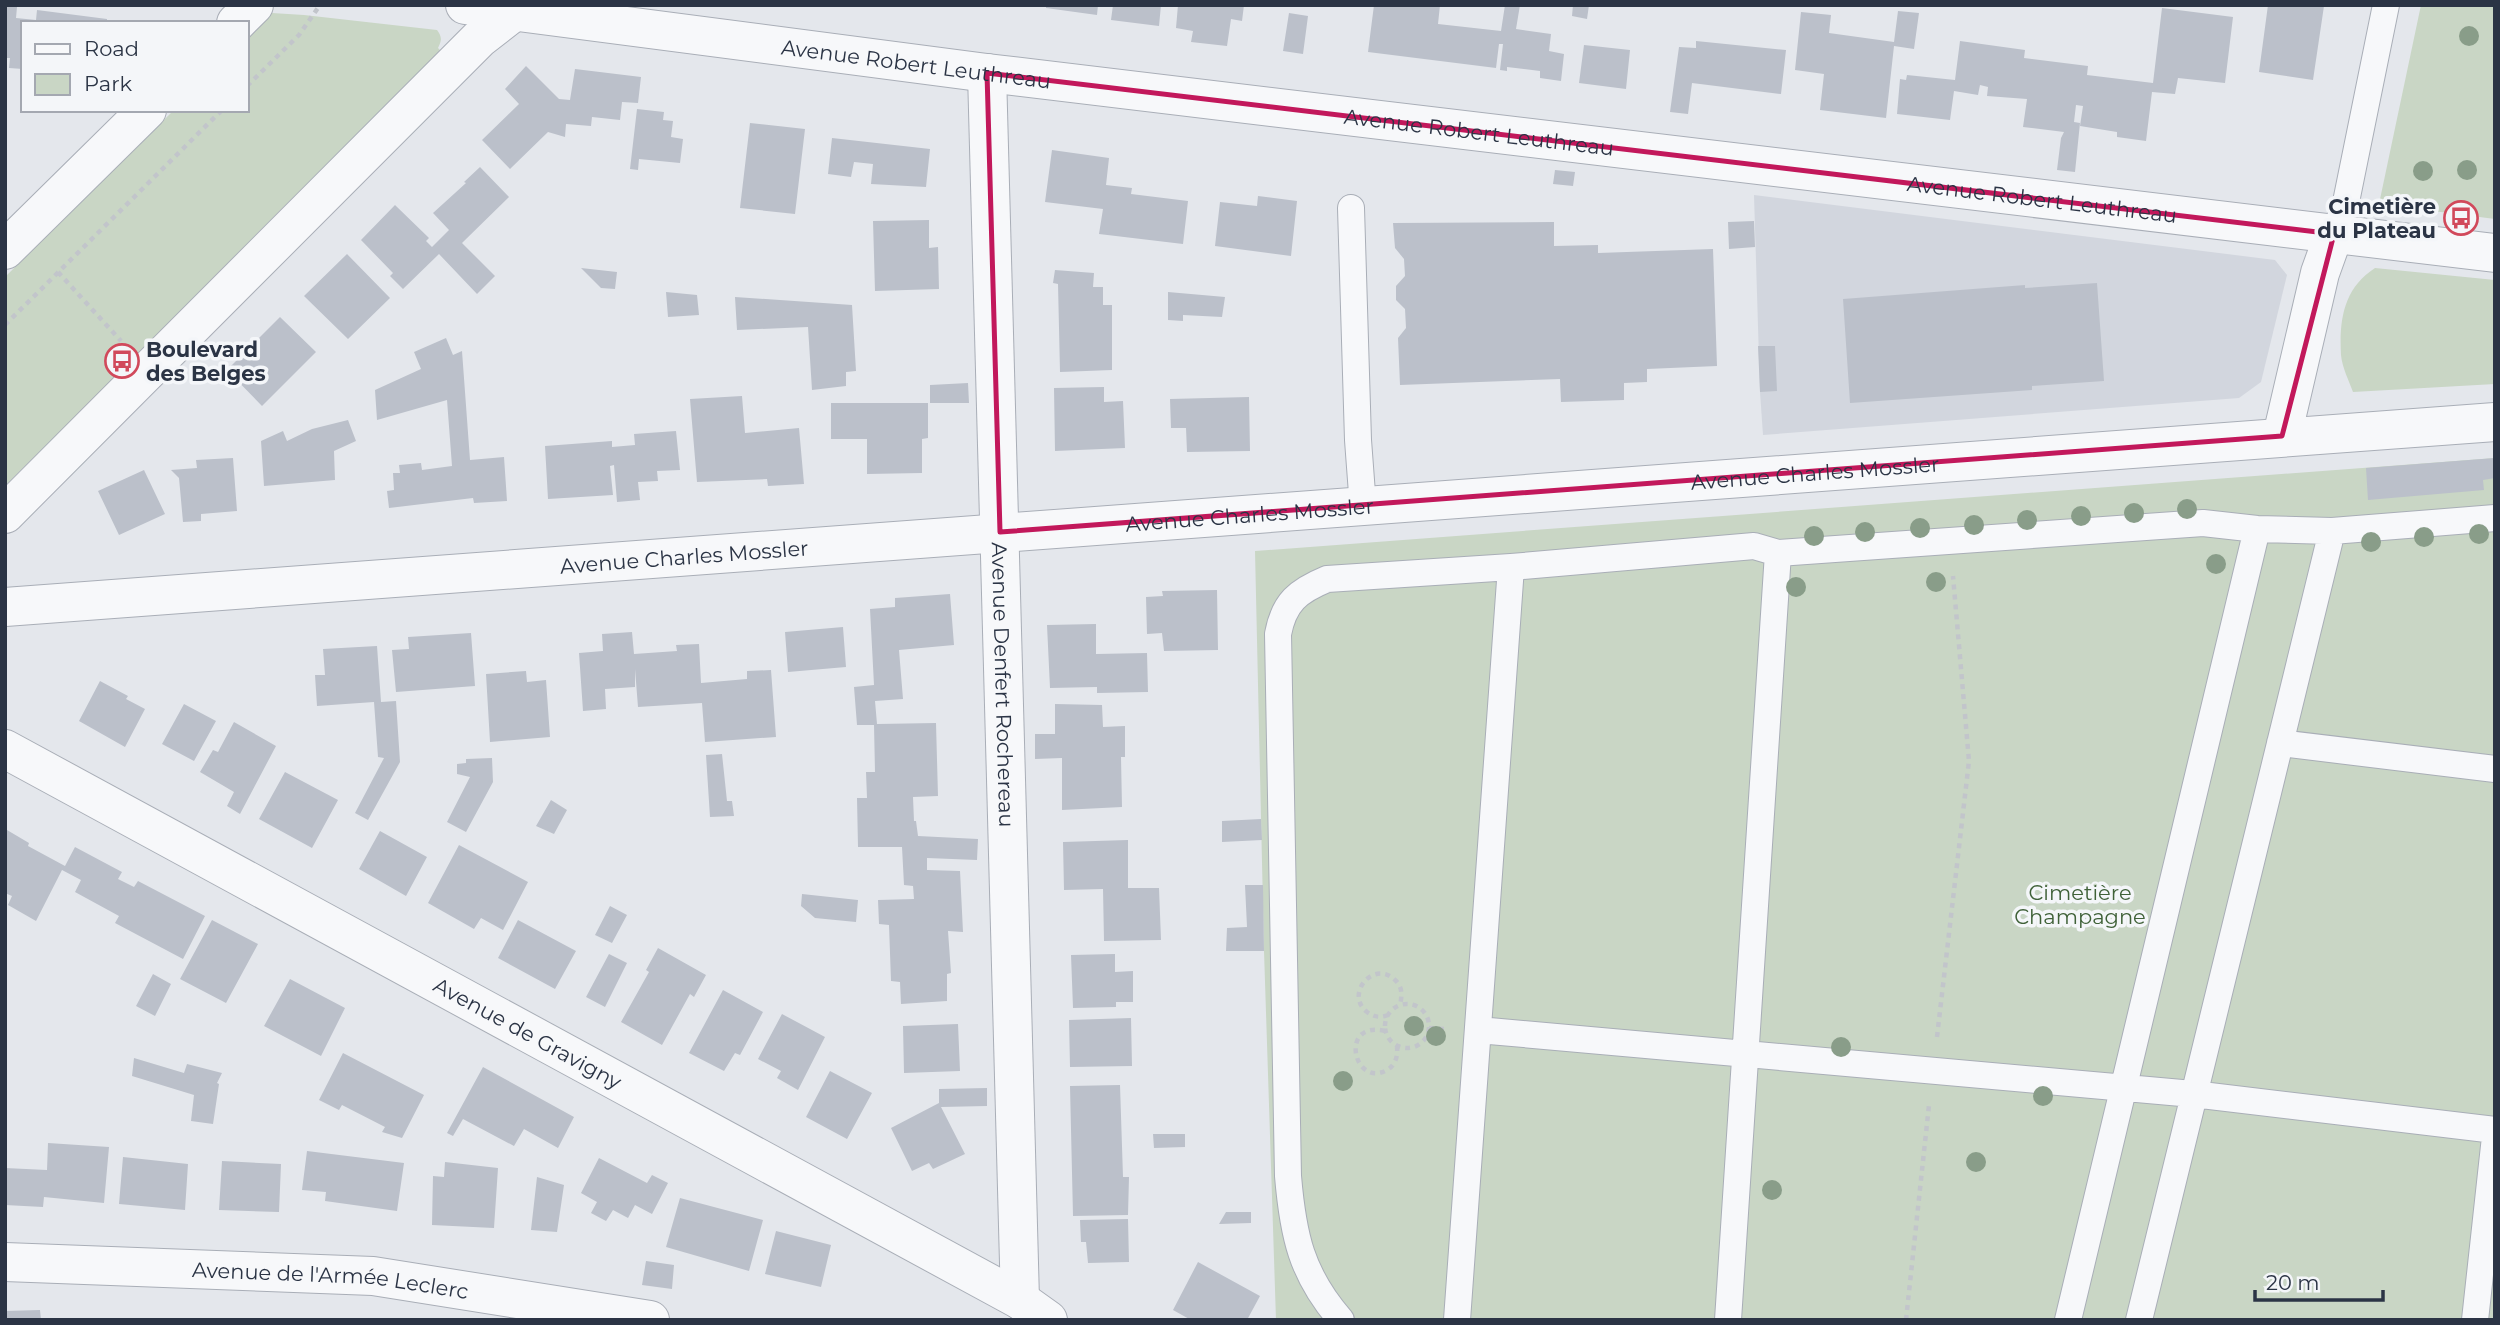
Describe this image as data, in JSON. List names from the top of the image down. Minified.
{"streets":{"street":["Avenue Robert Leuthreau","Avenue Charles Mossler","Avenue Denfert Rochereau","Avenue de Gravigny","Avenue de l'Armée Leclerc"]},"crossings":[["Avenue Robert Leuthreau","Avenue Denfert Rochereau"],["Avenue Charles Mossler","Avenue Denfert Rochereau"],["Avenue Denfert Rochereau","Avenue de Gravigny"]],"parks":["Cimetière Champagne"],"places":{"bus stop":["Cimetière du Plateau","Boulevard des Belges"]},"legend":["Road","Park"],"scale_bar":"20 m"}
